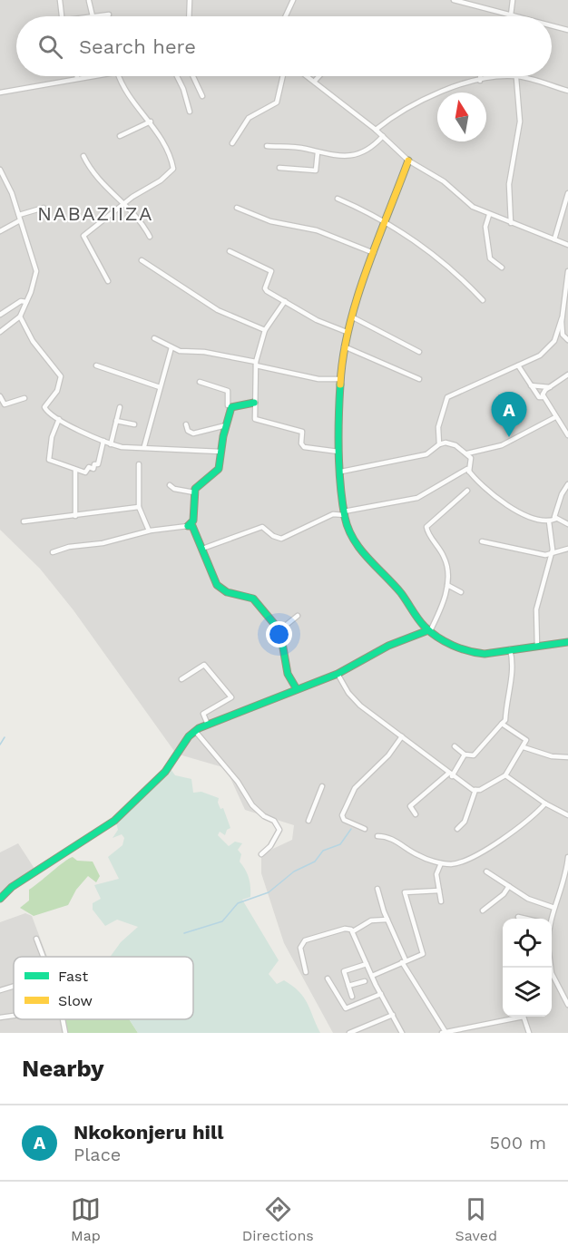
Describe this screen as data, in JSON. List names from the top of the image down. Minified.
{"districts":["NABAZIIZA"],"legend":["Fast","Slow"],"north":"top","page":{"search":"Search here","pins":"A","heading":"Nearby","list":[{"mark":"A","name":"Nkokonjeru hill","note":"Place","value":"500 m"}],"nav":["Map","Directions","Saved"]}}
